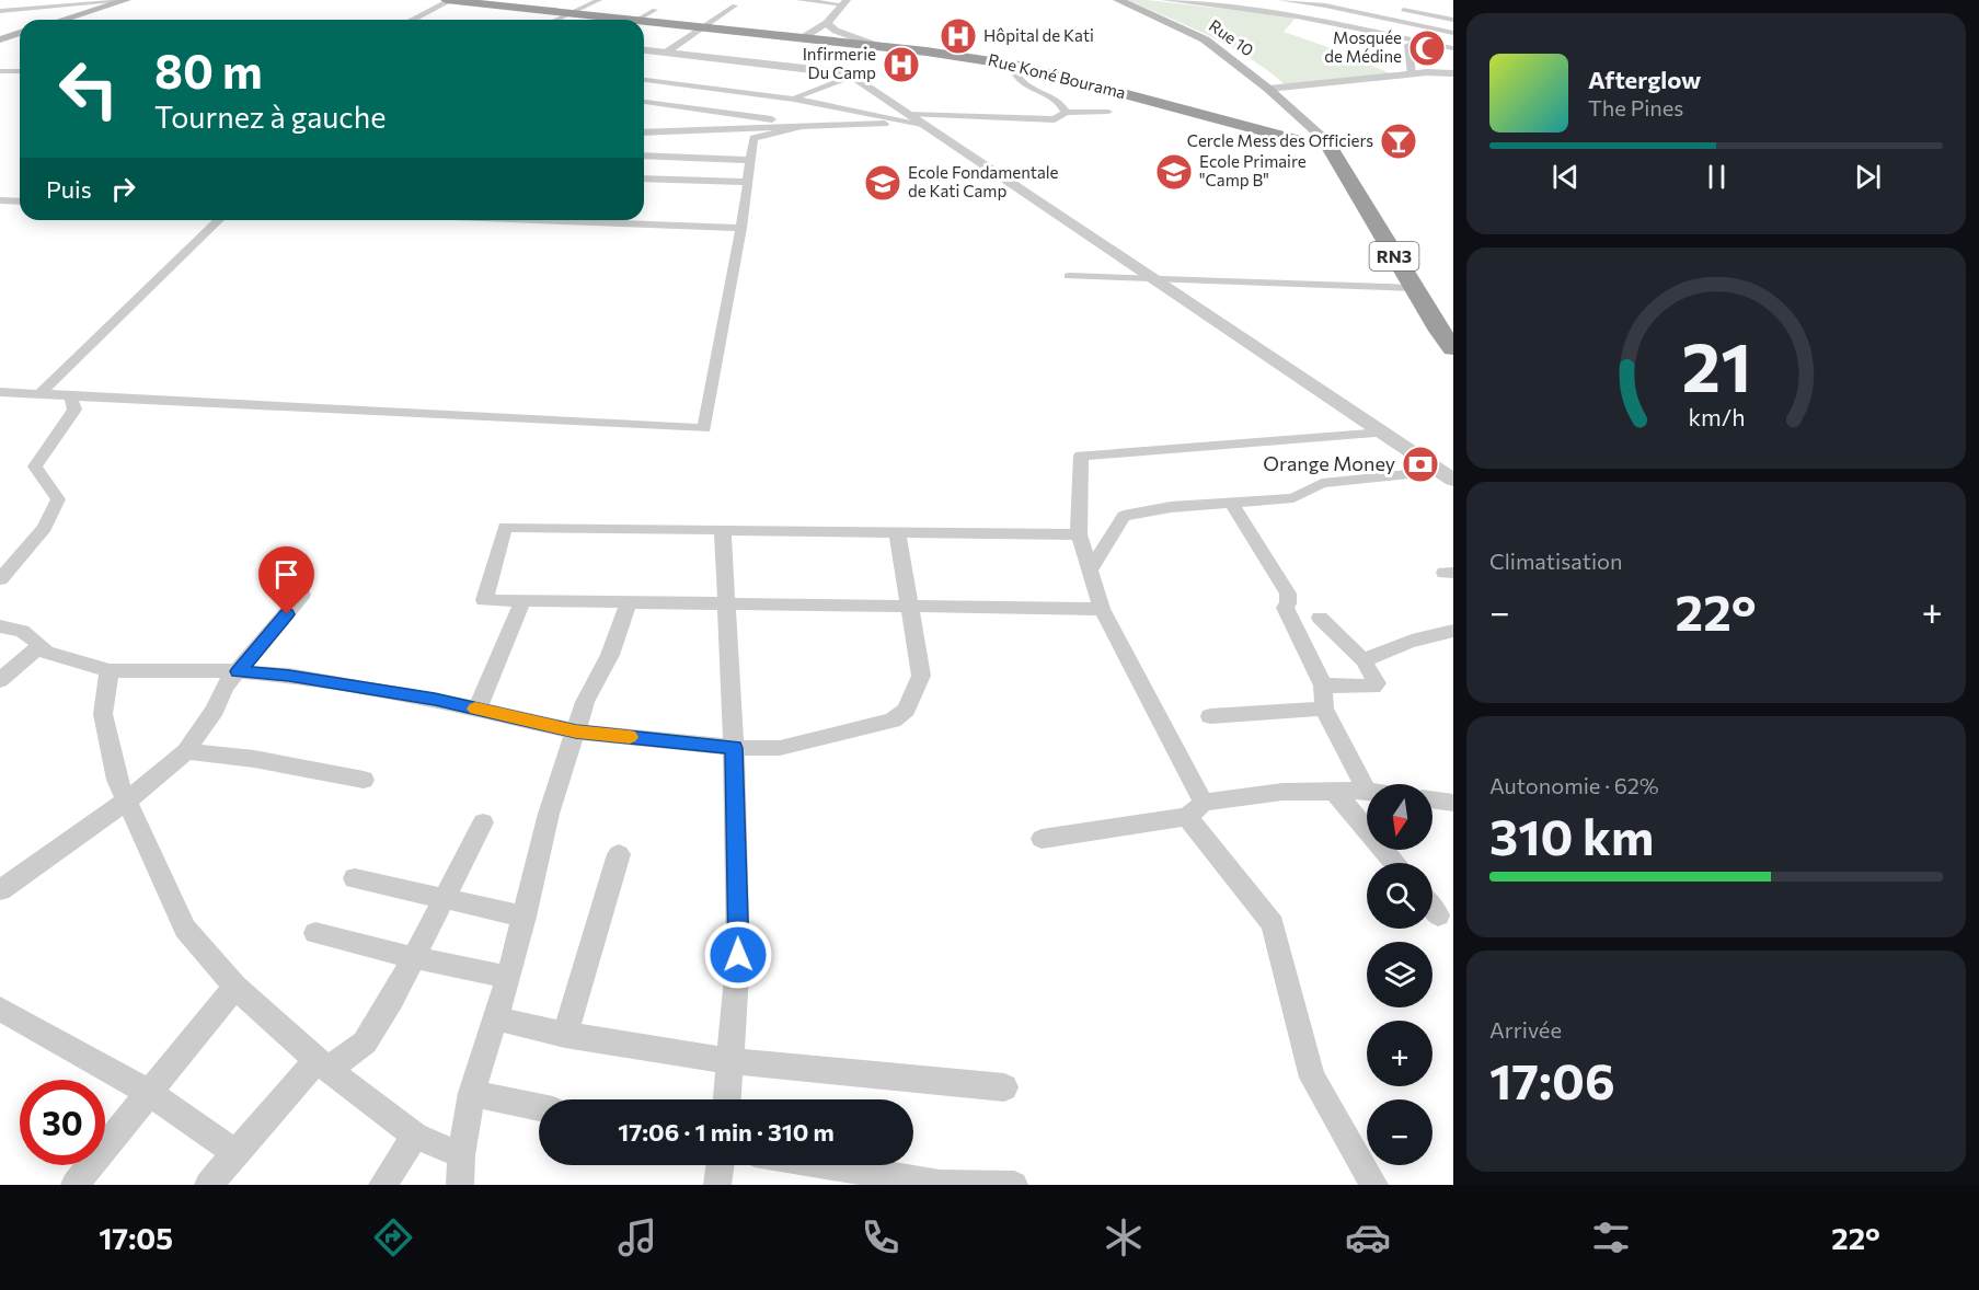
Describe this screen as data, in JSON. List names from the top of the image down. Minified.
{"streets":{"highway":["Rue Koné Bourama","RN3"],"main road":["Rue 10"]},"crossings":[["Rue 10","Rue Koné Bourama"],["Rue 10","RN3"],["Rue Koné Bourama","RN3"]],"places":{"hospital":["Hôpital de Kati","Infirmerie Du Camp"],"mosque":["Mosquée de Médine"],"bar":["Cercle Mess des Officiers"],"school or university":["Ecole Primaire \"Camp B\"","Ecole Fondamentale de Kati Camp"],"bank":["Orange Money"]},"north":"bottom","page":{"turn":["80 m","Tournez à gauche"],"song":["Afterglow","The Pines"],"then":"Puis","tile":["Climatisation",["Autonomie · 62%","310 km"],["Arrivée","17:06"]],"heat":["−","22°","+"],"map_buttons":["+","−"],"limit":"30","trip":"17:06 · 1 min · 310 m","tabs":["17:05","22°"],"gauge":["21","km/h"]}}
